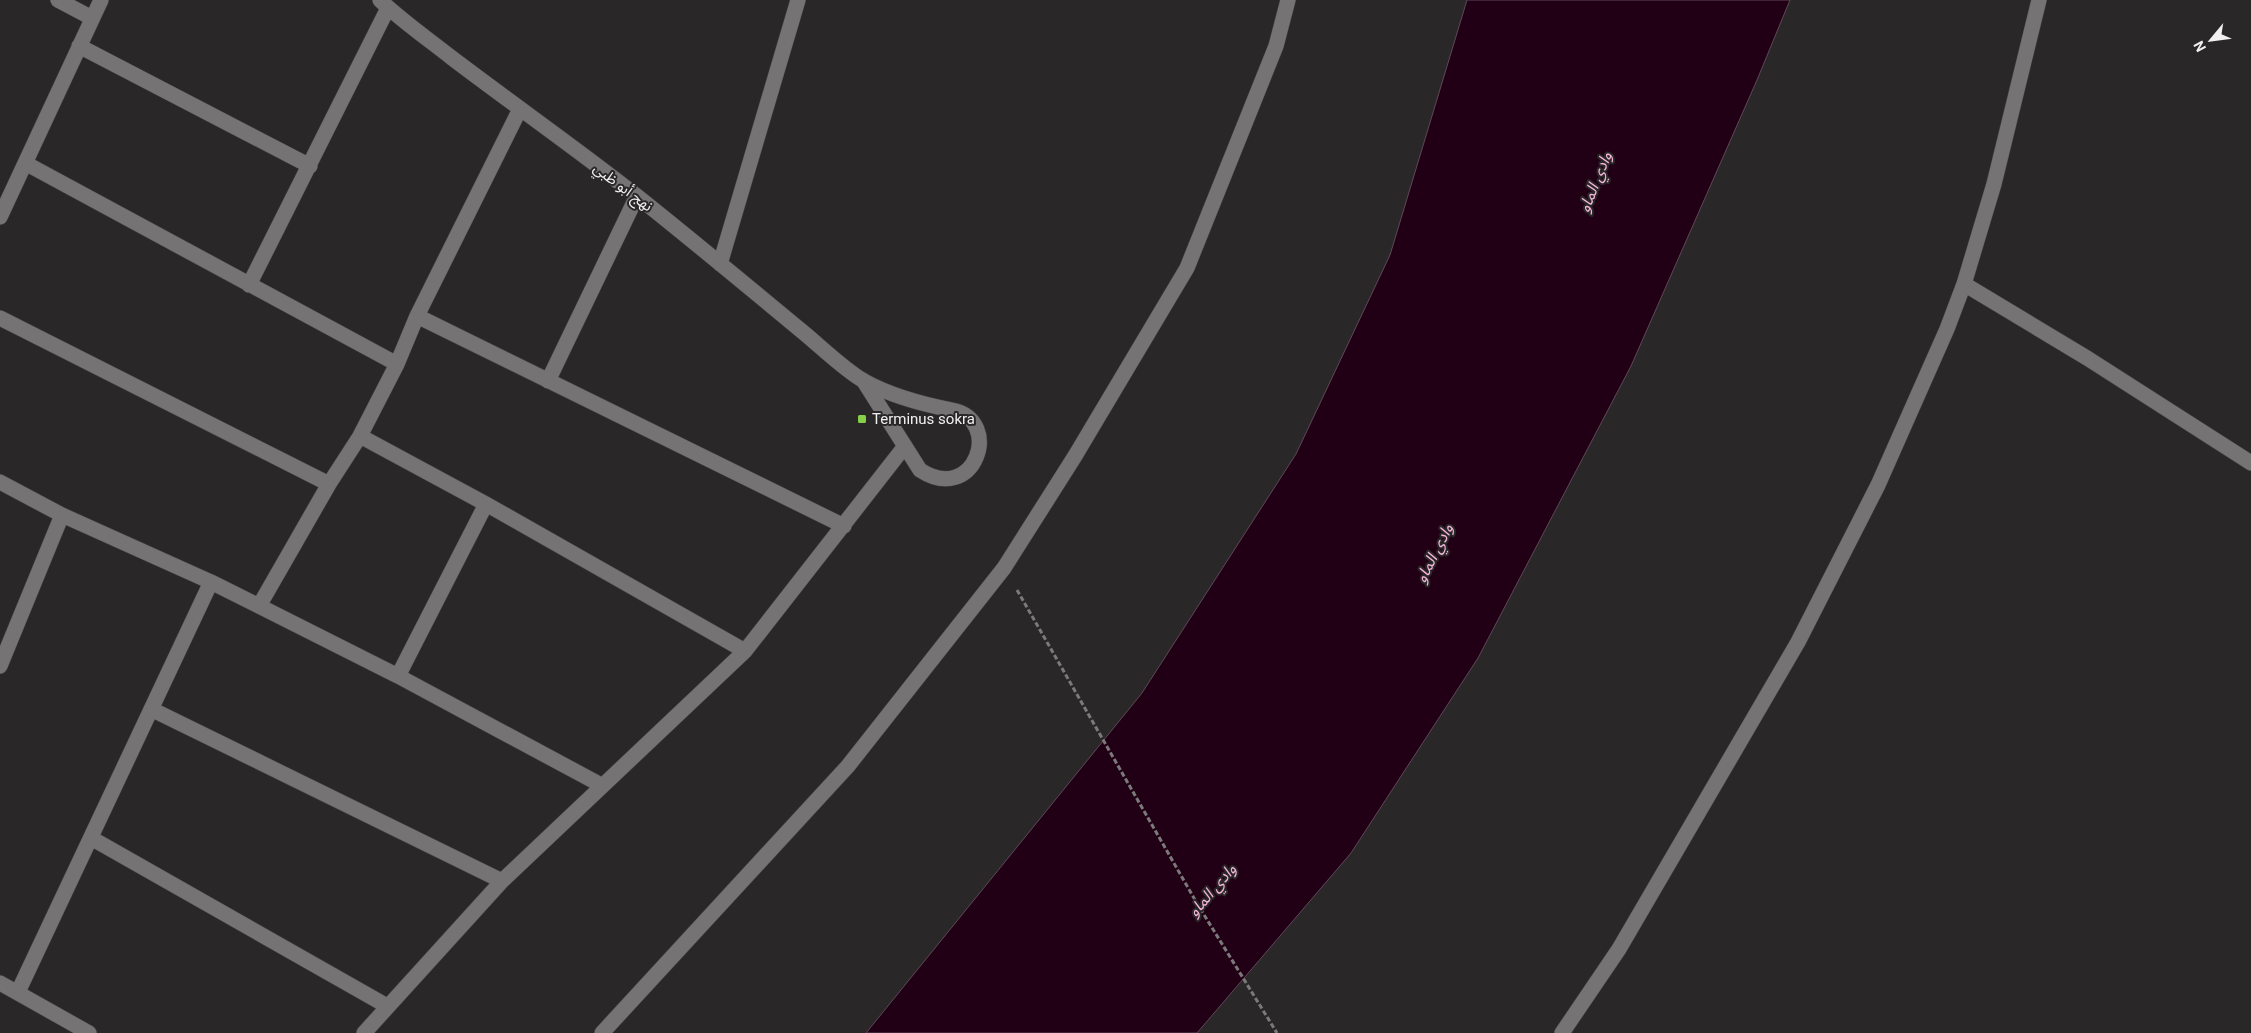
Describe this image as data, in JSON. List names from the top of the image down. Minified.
{"streets":{"street":["نهج أبو ظبي"]},"water":["وادي الماو"],"places":{"transit":["Terminus sokra"]},"north":"bottom left"}
